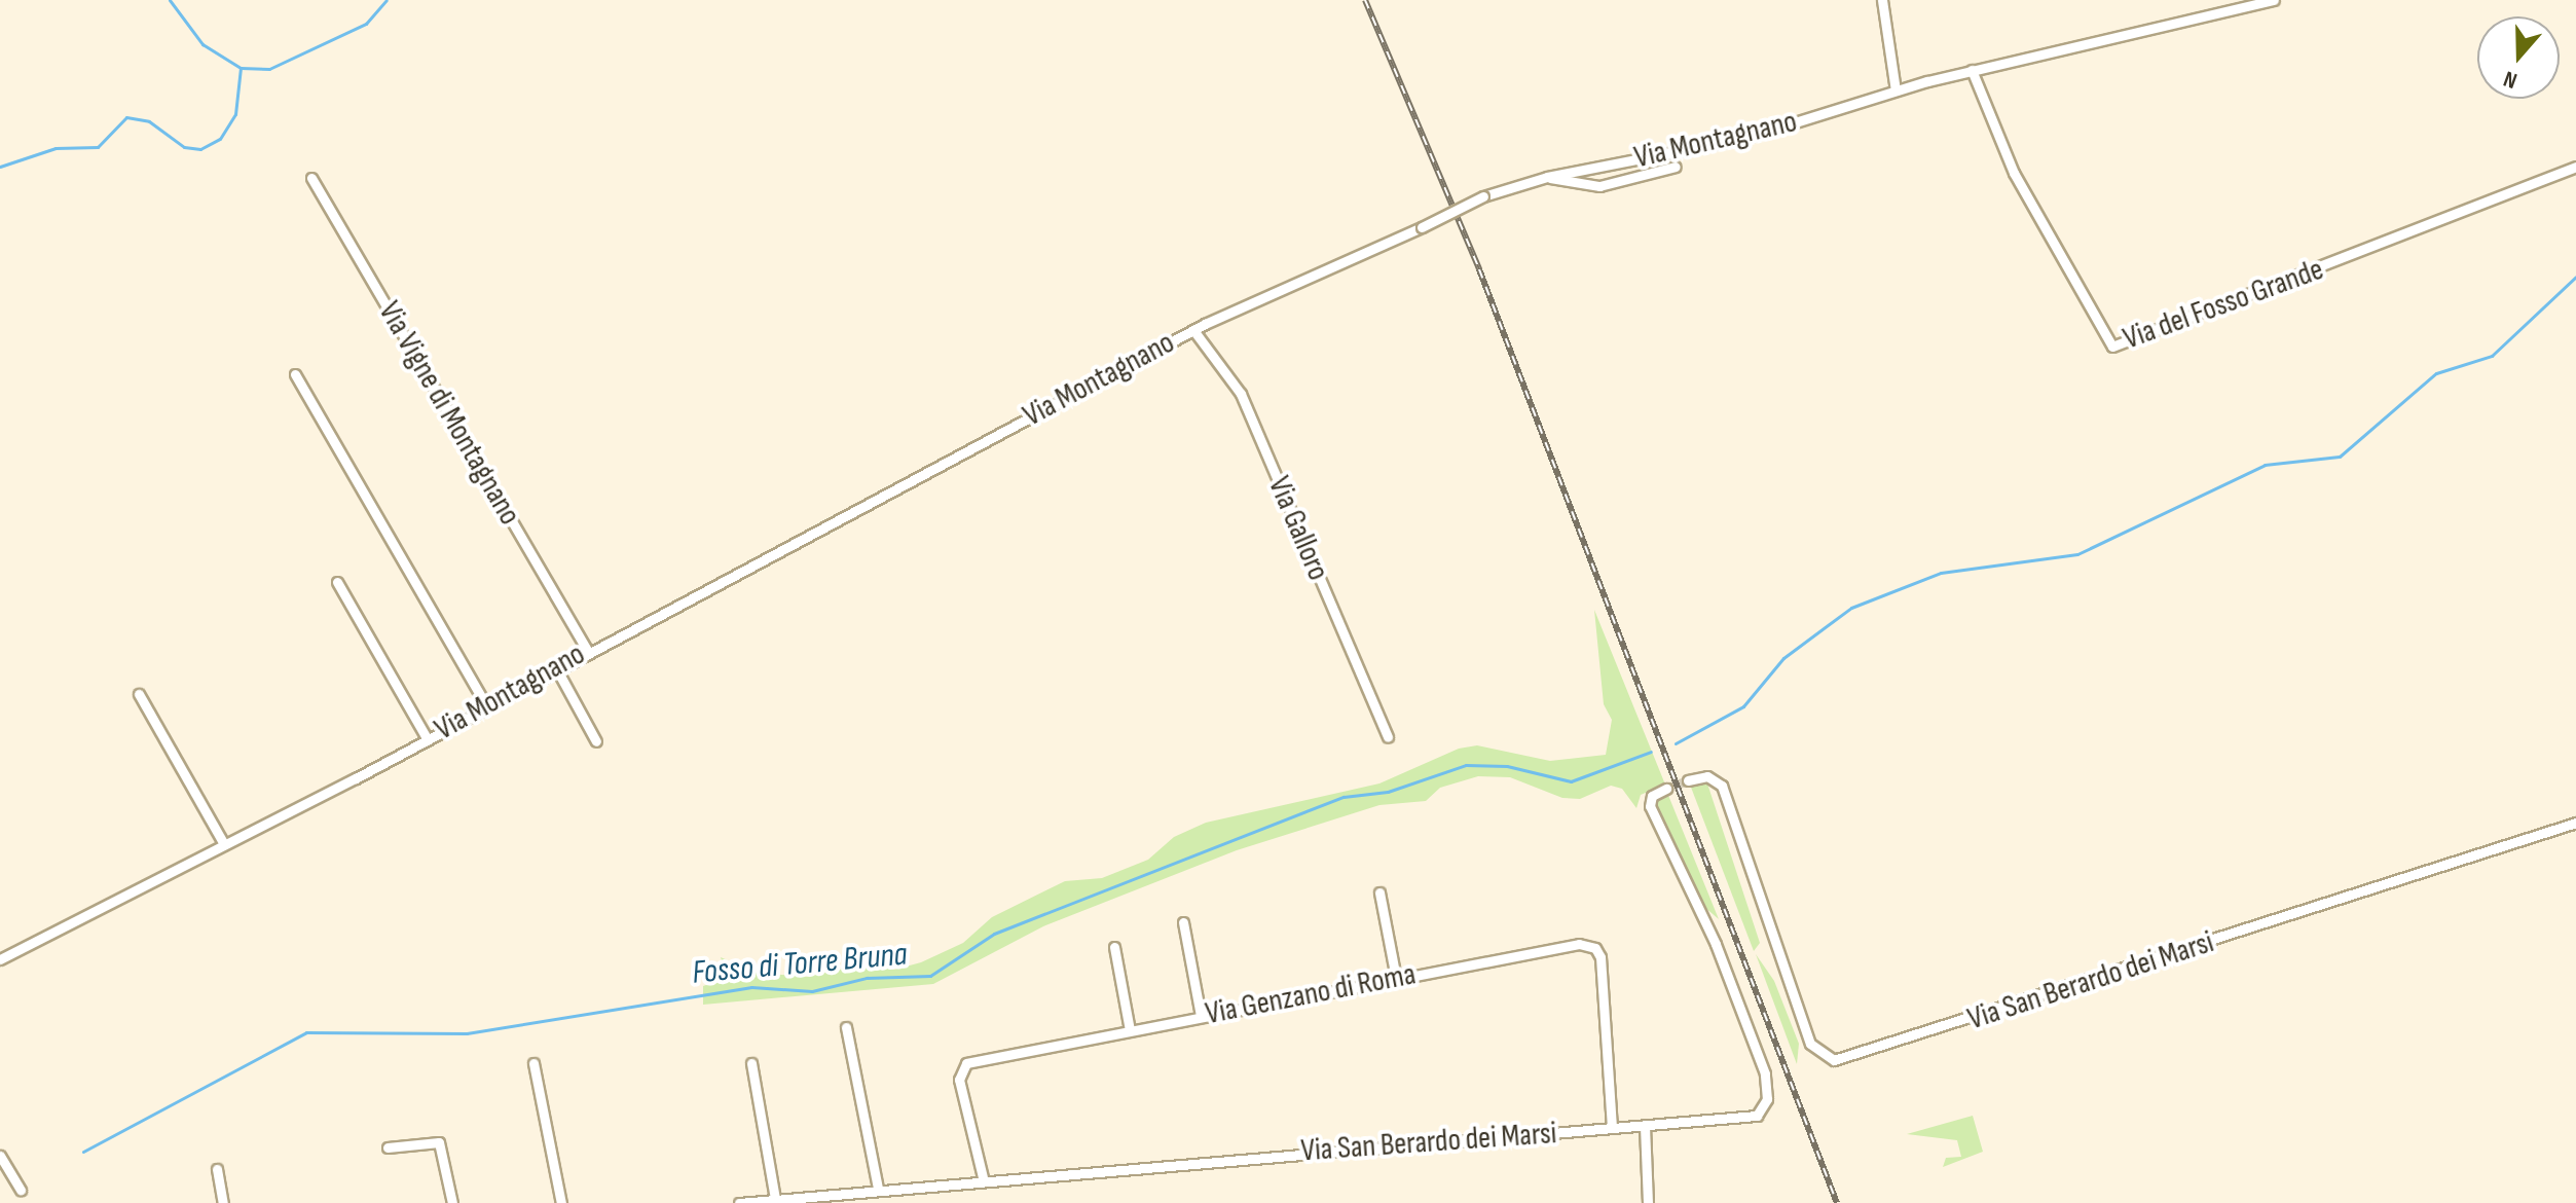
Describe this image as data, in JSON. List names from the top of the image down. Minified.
{"streets":{"street":["Via Montagnano","Via del Fosso Grande","Via Vigne di Montagnano","Via Galloro","Via San Berardo dei Marsi","Via Genzano di Roma"]},"crossings":[["Via Montagnano","Via del Fosso Grande"],["Via Montagnano","Via Vigne di Montagnano"],["Via Montagnano","Via Galloro"],["Via San Berardo dei Marsi","Via Genzano di Roma"]],"water":["Fosso di Torre Bruna"],"north":"bottom"}
